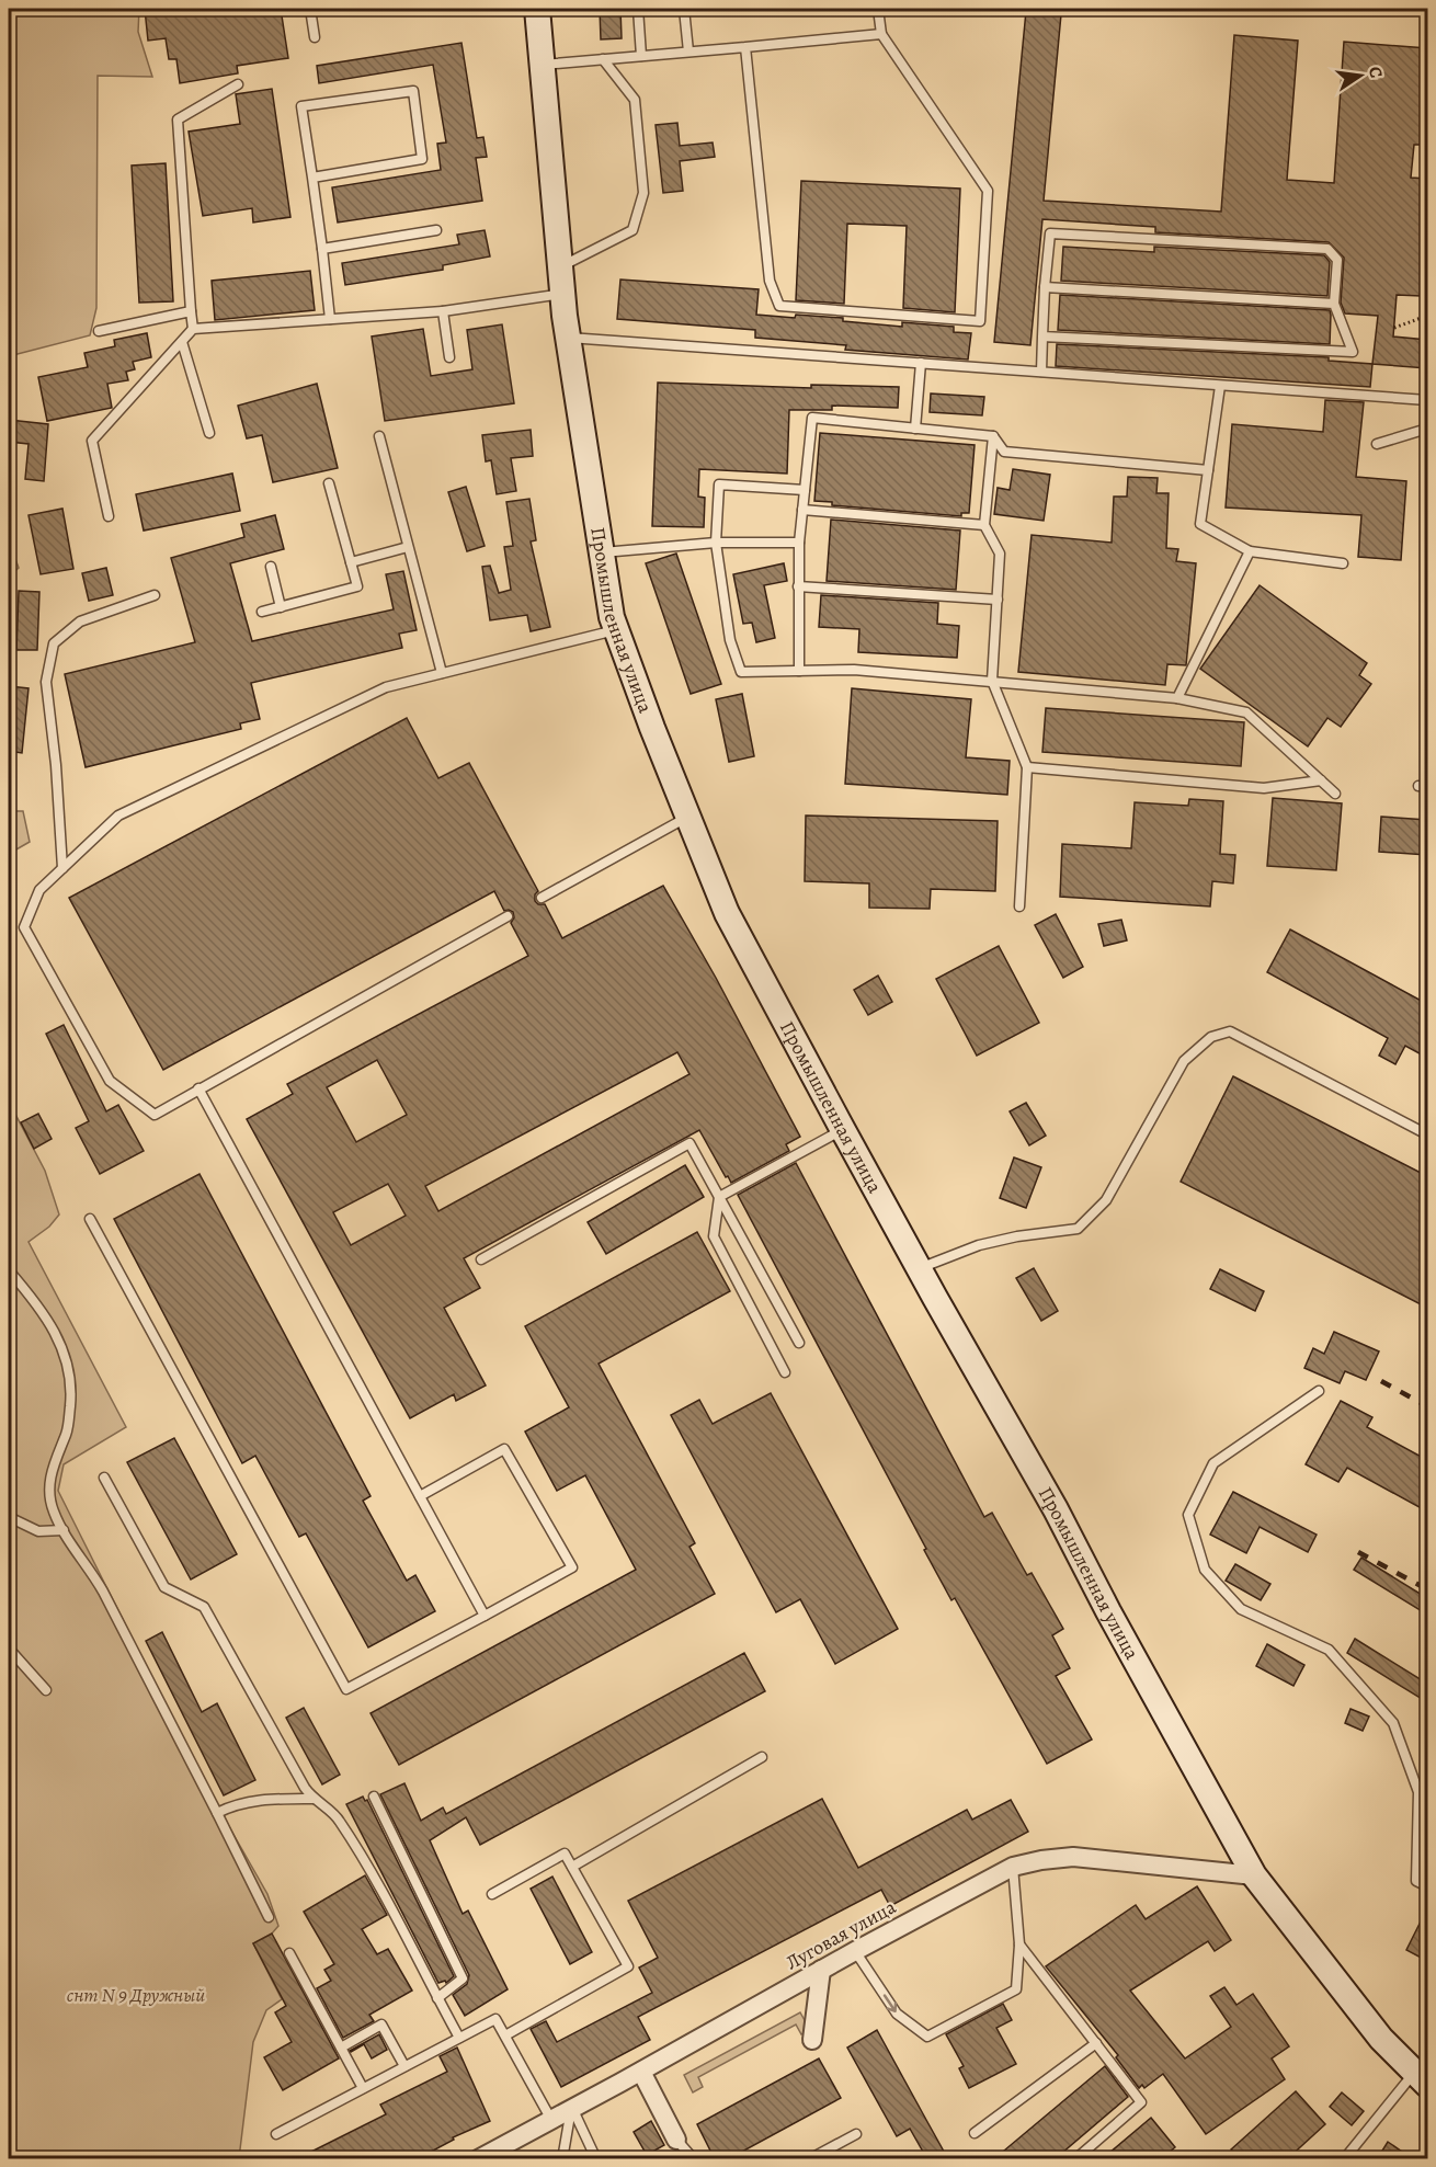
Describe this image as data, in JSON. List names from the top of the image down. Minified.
{"streets":{"main road":["Промышленная улица"],"street":["Луговая улица"]},"crossings":[["Промышленная улица","Луговая улица"]],"parks":["снт N 9 Дружный"],"north":"right"}
